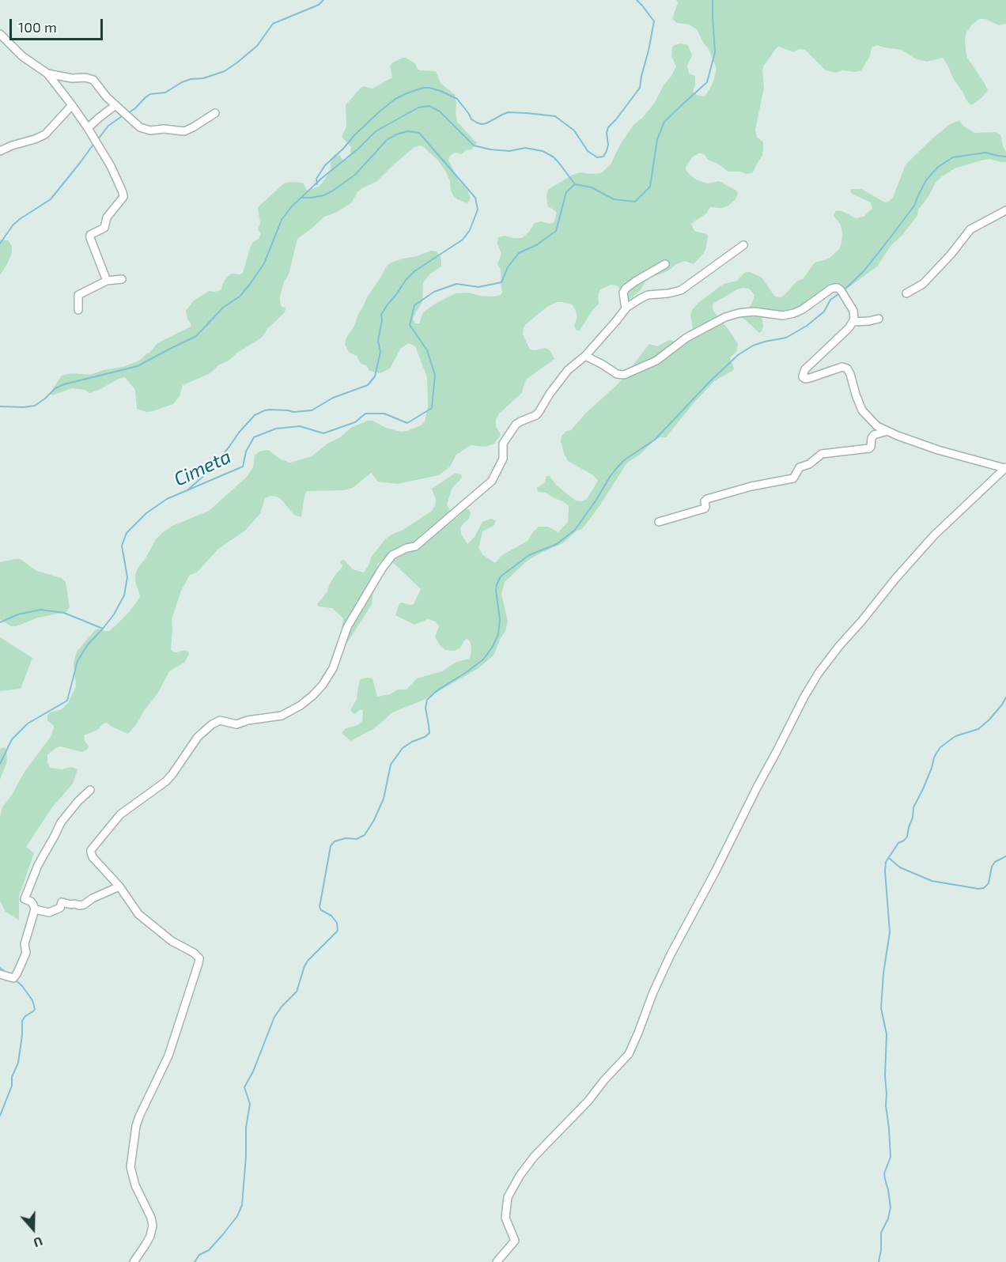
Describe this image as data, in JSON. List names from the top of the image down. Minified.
{"water":["Cimeta"],"scale_bar":"100 m","north":"bottom"}
